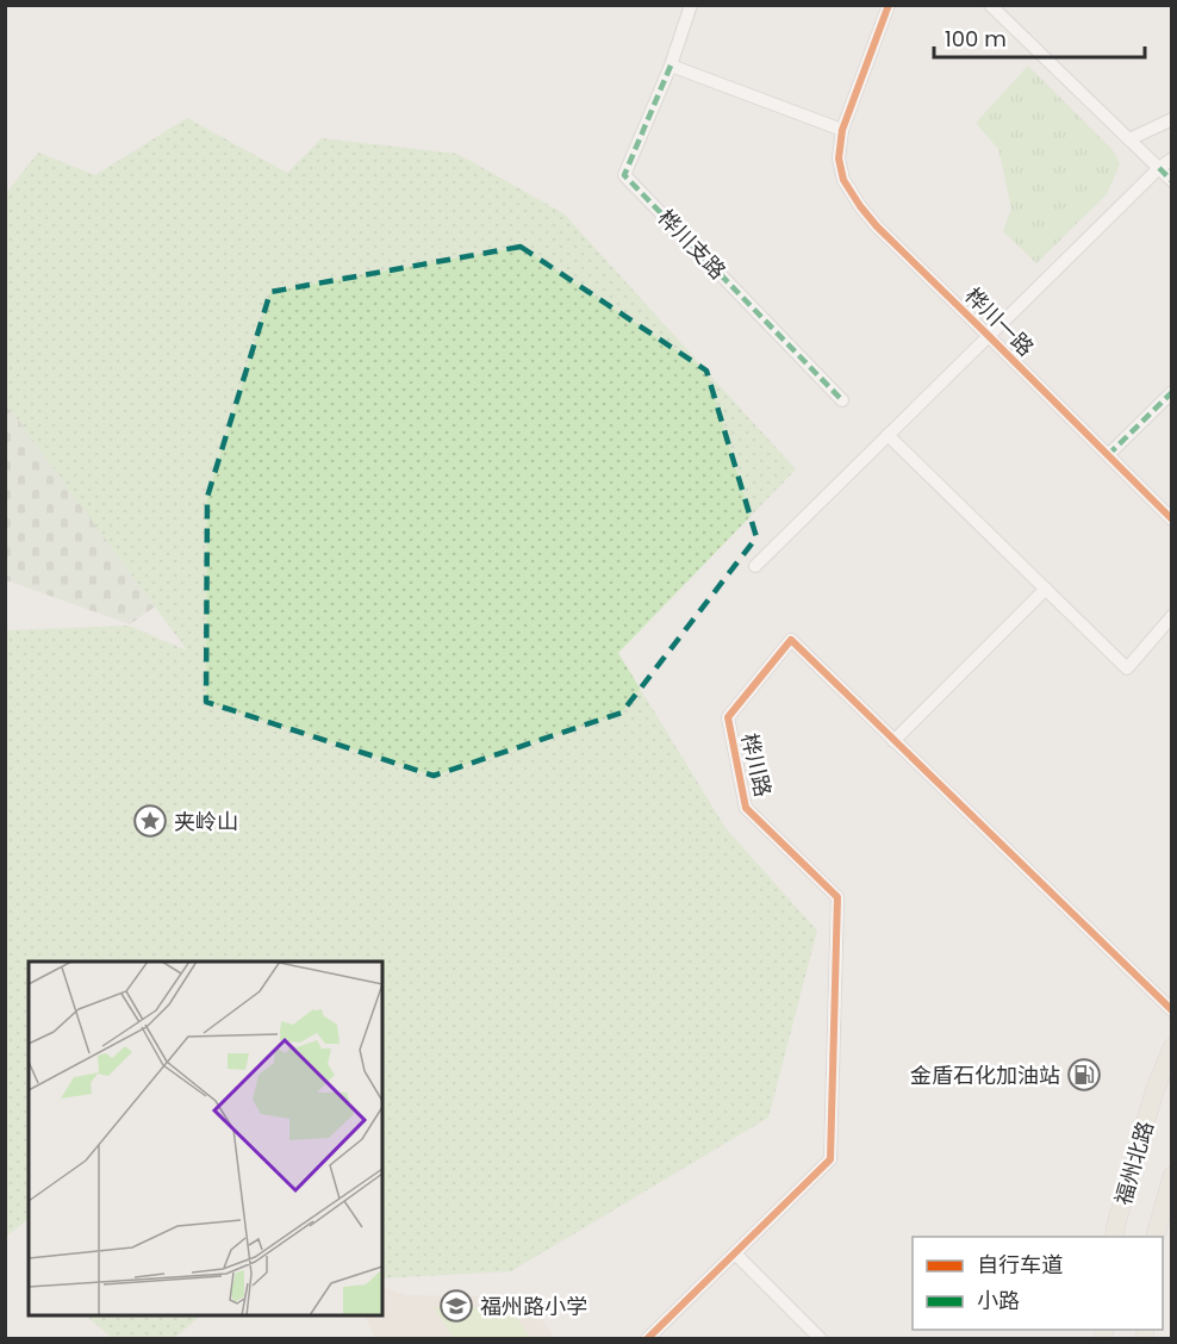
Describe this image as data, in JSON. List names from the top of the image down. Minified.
{"streets":{"main road":["福州北路"],"street":["桦川支路","桦川一路","桦川路"]},"places":{"place":["夹岭山"],"fuel station":["金盾石化加油站"],"school or university":["福州路小学"]},"legend":["自行车道","小路"],"scale_bar":"100 m"}
